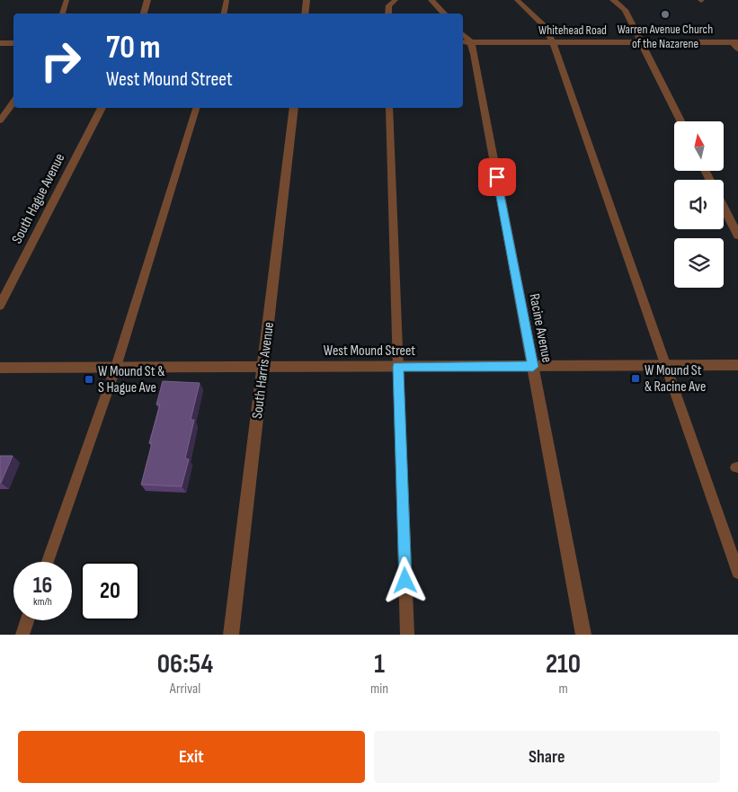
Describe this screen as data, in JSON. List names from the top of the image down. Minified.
{"streets":{"street":["Whitehead Road","South Hague Avenue","Racine Avenue","West Mound Street","South Harris Avenue"]},"crossings":[["Whitehead Road","Racine Avenue"],["Racine Avenue","West Mound Street"],["West Mound Street","South Harris Avenue"]],"places":{"other":["Warren Avenue Church of the Nazarene"],"transit":["W Mound St & Racine Ave","W Mound St & S Hague Ave"]},"north":"top","page":{"turn":["70 m","West Mound Street"],"speed":"16 km/h","limit":"20","eta":["06:54","Arrival","1","min","210","m"],"buttons":["Exit","Share"]}}
